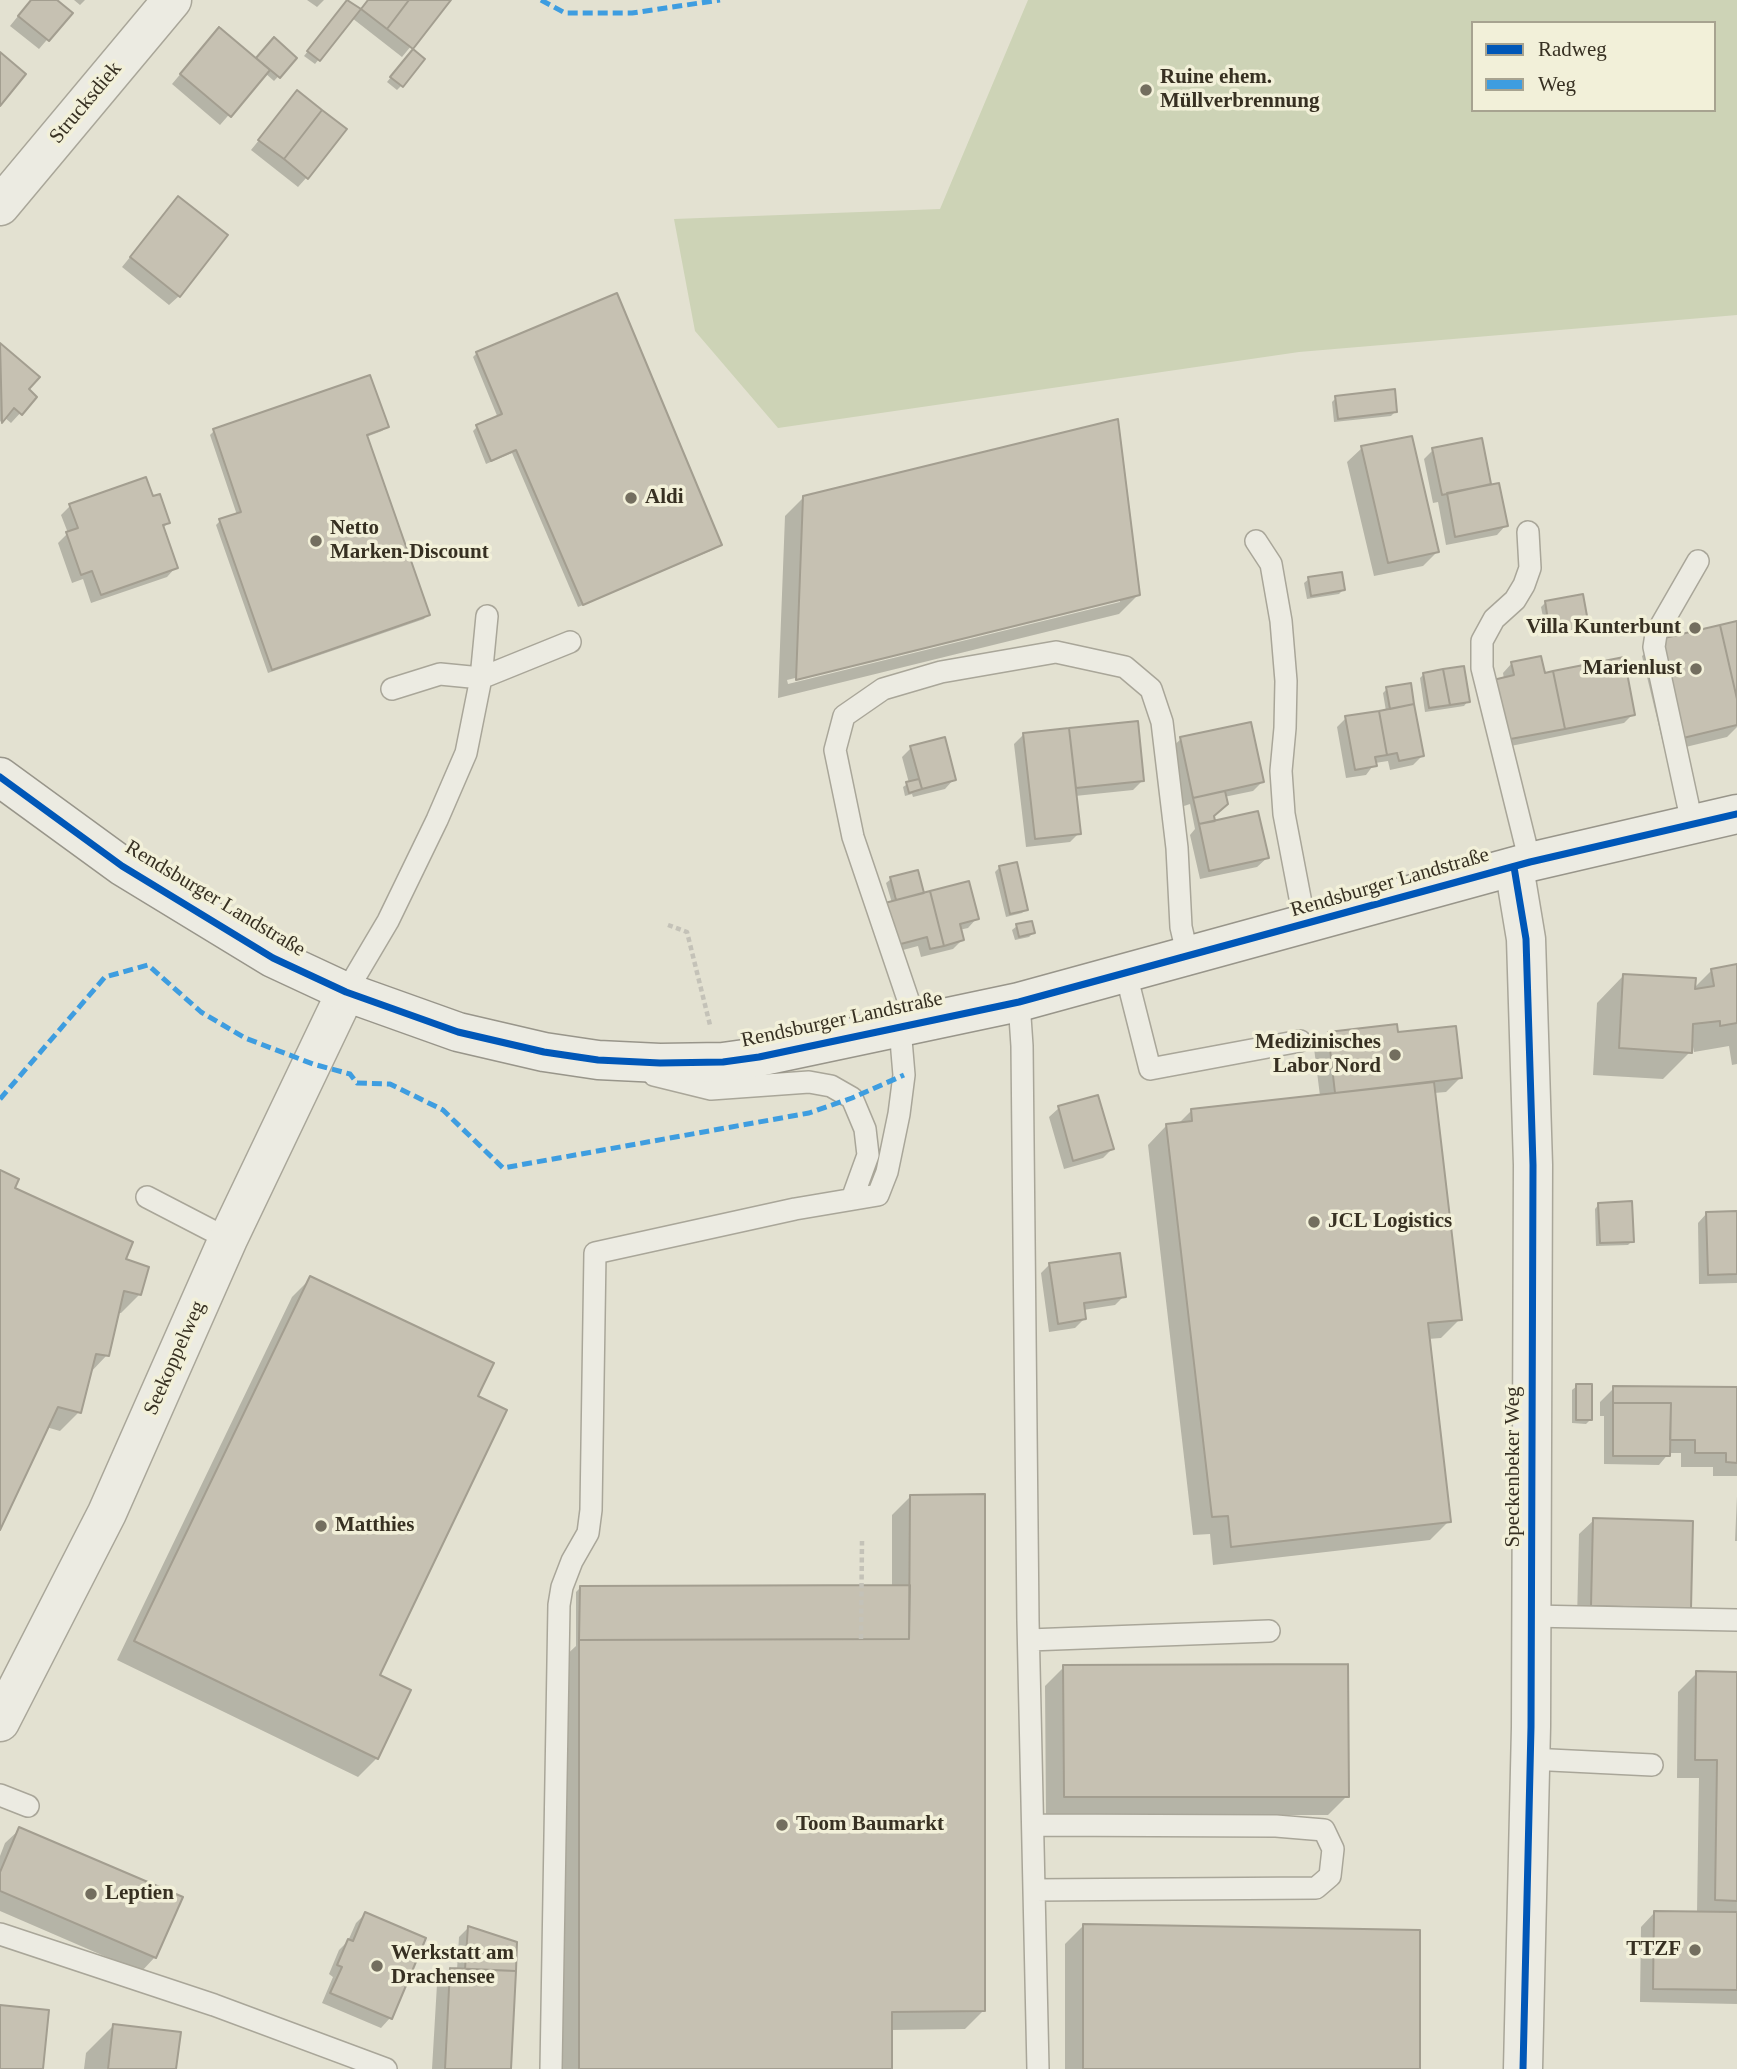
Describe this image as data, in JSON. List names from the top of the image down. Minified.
{"streets":{"street":["Strucksdiek","Rendsburger Landstraße","Seekoppelweg","Speckenbeker Weg"]},"crossings":[["Rendsburger Landstraße","Seekoppelweg"],["Rendsburger Landstraße","Speckenbeker Weg"]],"places":["Ruine ehem. Müllverbrennung","Aldi","Netto Marken-Discount","Villa Kunterbunt","Marienlust","Medizinisches Labor Nord","JCL Logistics","Matthies","Toom Baumarkt","Leptien","TTZF","Werkstatt am Drachensee"],"legend":["Radweg","Weg"]}
